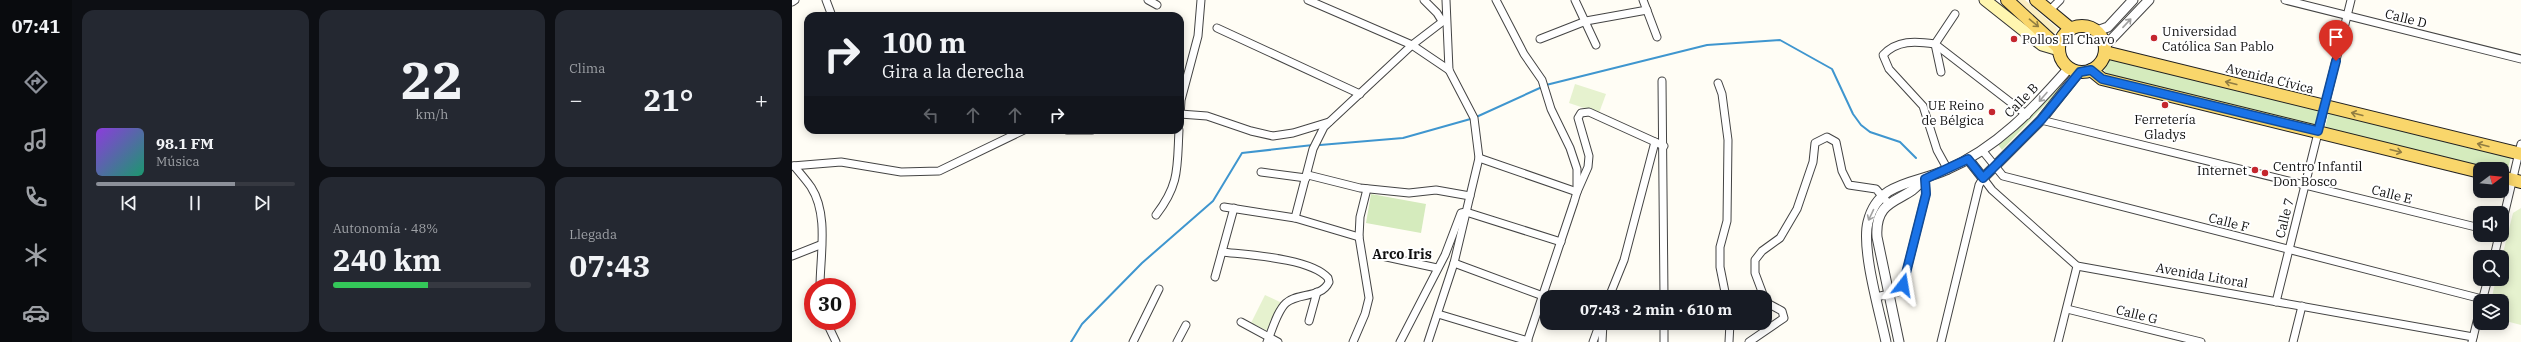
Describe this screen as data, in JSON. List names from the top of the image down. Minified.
{"streets":{"main road":["Avenida Cívica"],"street":["Calle D","Calle B","Calle E","Calle 7","Calle F","Avenida Litoral","Calle G"]},"crossings":[["Calle D","Calle 7"],["Avenida Cívica","Calle B"],["Avenida Cívica","Calle 7"],["Calle B","Calle E"],["Calle B","Calle F"],["Calle E","Calle 7"],["Calle 7","Calle F"],["Calle 7","Avenida Litoral"]],"districts":["Arco Iris"],"places":["Universidad Católica San Pablo","Pollos El Chavo","Ferretería Gladys","UE Reino de Bélgica","Internet","Centro Infantil Don Bosco"],"north":"right","page":{"tabs":"07:41","tile":[["22","km/h"],"Clima",["Autonomía · 48%","240 km"],["Llegada","07:43"]],"turn":["100 m","Gira a la derecha"],"heat":["−","21°","+"],"song":["98.1 FM","Música"],"limit":"30","trip":"07:43 · 2 min · 610 m"}}
